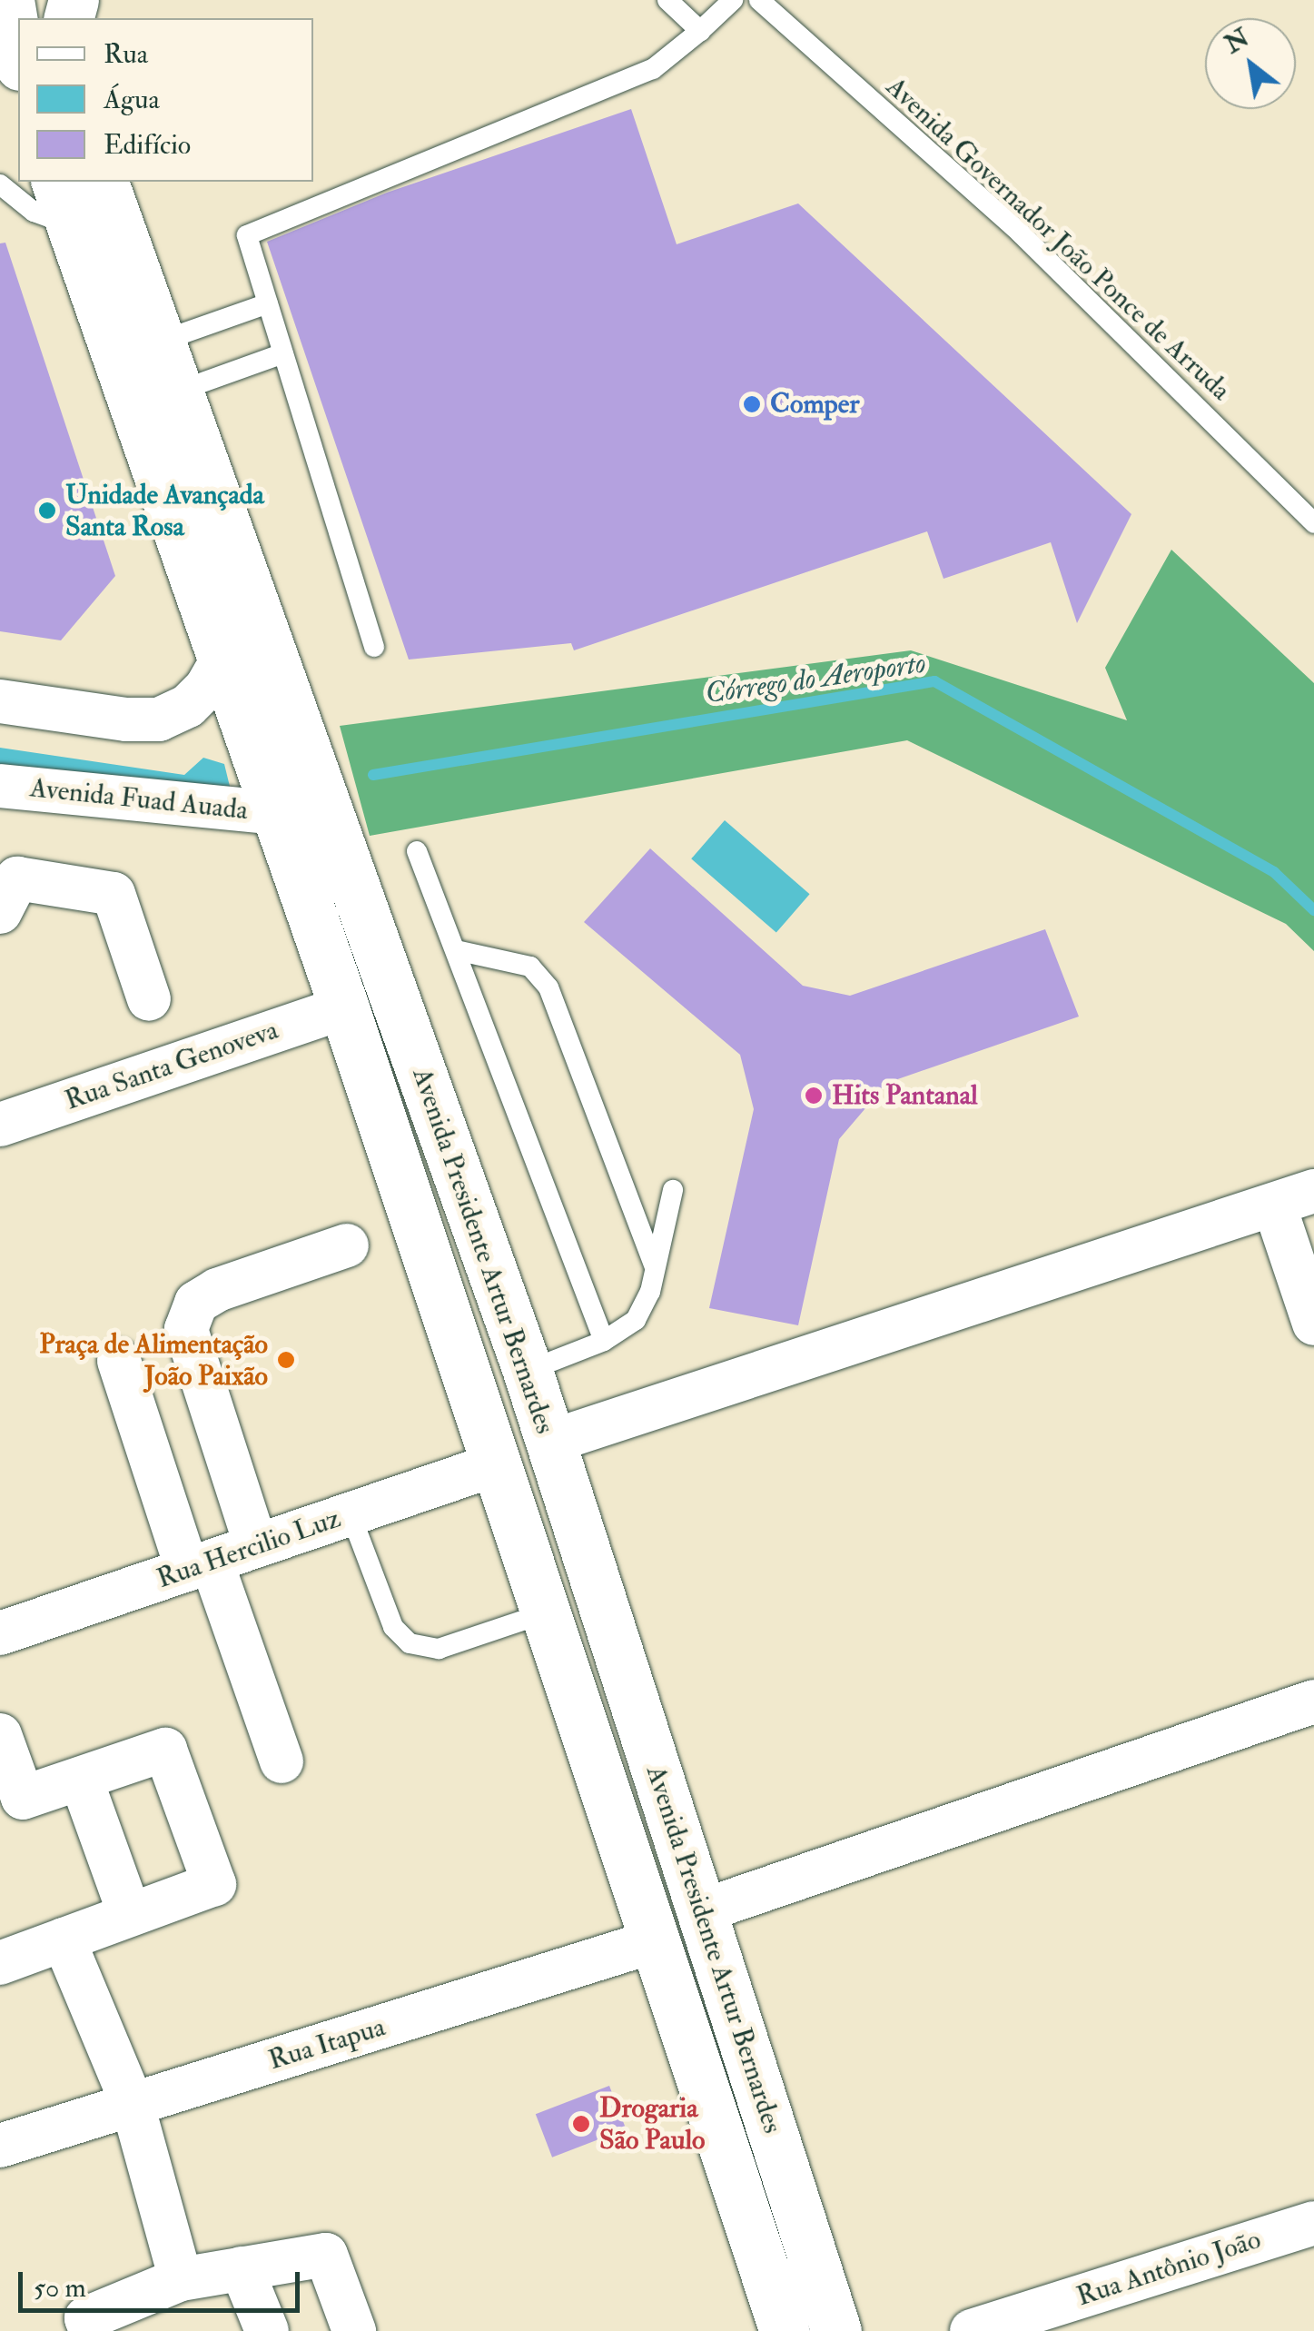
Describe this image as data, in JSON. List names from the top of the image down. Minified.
{"streets":{"main road":["Avenida Presidente Artur Bernardes"],"street":["Avenida Fuad Auada","Rua Santa Genoveva","Rua Hercilio Luz","Rua Itapua","Rua Antônio João"],"lane":["Avenida Governador João Ponce de Arruda"]},"crossings":[["Avenida Fuad Auada","Avenida Presidente Artur Bernardes"],["Rua Santa Genoveva","Avenida Presidente Artur Bernardes"],["Avenida Presidente Artur Bernardes","Rua Hercilio Luz"],["Avenida Presidente Artur Bernardes","Rua Itapua"]],"water":["Córrego do Aeroporto"],"places":["Comper","Unidade Avançada Santa Rosa","Hits Pantanal","Praça de Alimentação João Paixão","Drogaria São Paulo"],"legend":["Rua","Água","Edifício"],"scale_bar":"50 m","north":"top left"}
